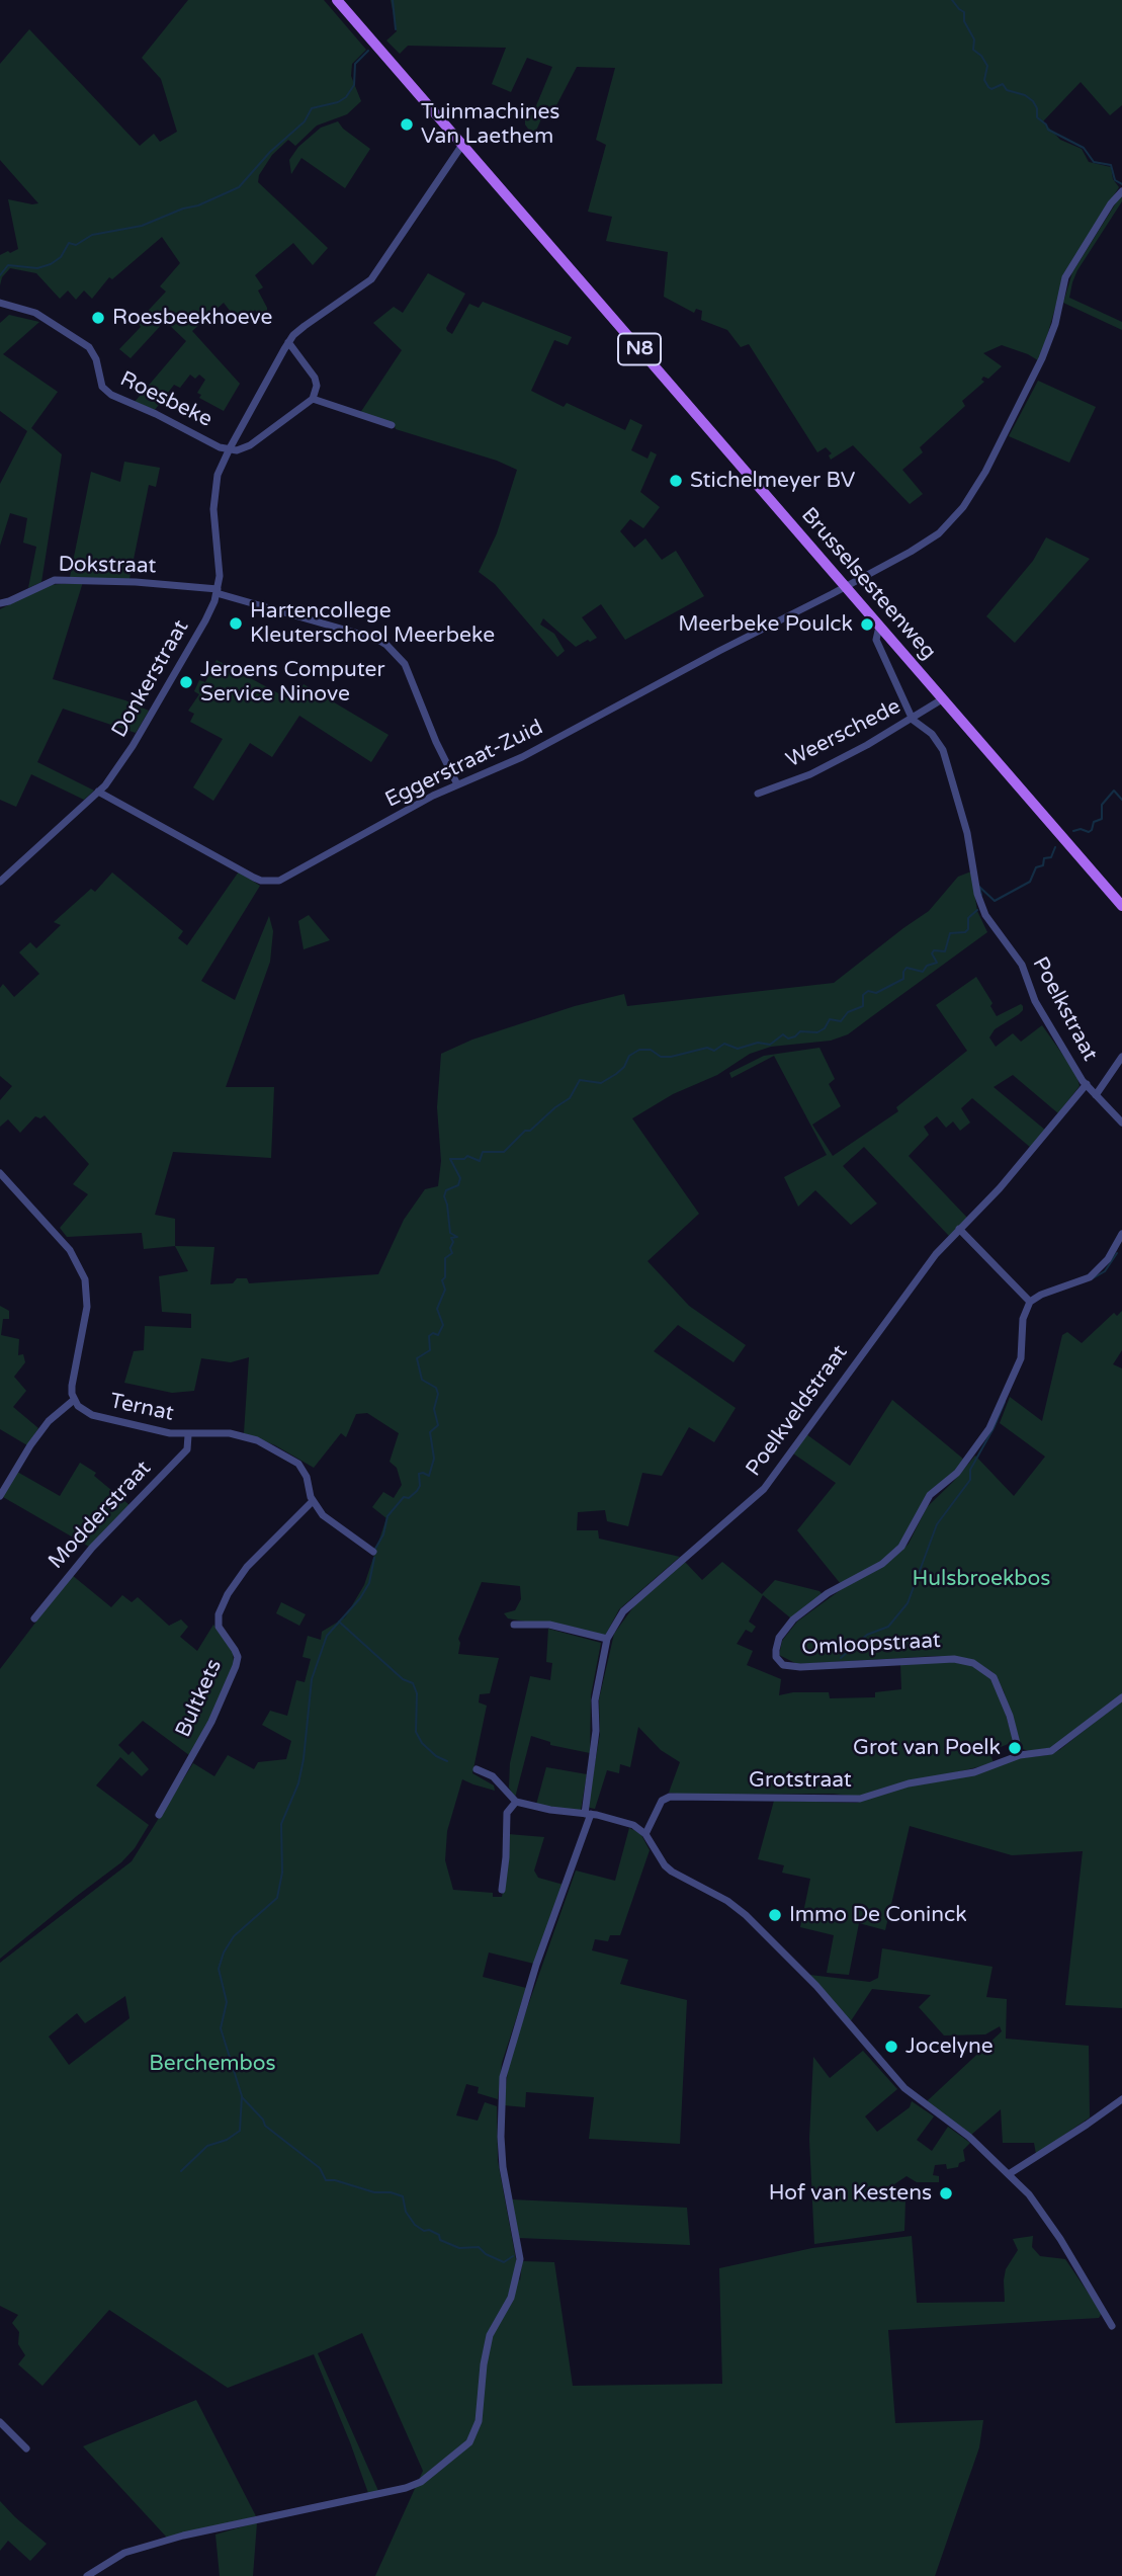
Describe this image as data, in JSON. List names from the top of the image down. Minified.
{"streets":{"main road":["N8","Brusselsesteenweg"],"street":["Roesbeke","Dokstraat","Donkerstraat","Weerschede","Eggerstraat-Zuid","Poelkstraat","Ternat","Poelkveldstraat","Modderstraat","Omloopstraat","Bultkets","Grotstraat"]},"crossings":[["Roesbeke","Brusselsesteenweg"],["Roesbeke","Donkerstraat"],["Dokstraat","Donkerstraat"],["Dokstraat","Eggerstraat-Zuid"],["Brusselsesteenweg","Weerschede"],["Brusselsesteenweg","Eggerstraat-Zuid"],["Donkerstraat","Eggerstraat-Zuid"],["Weerschede","Poelkstraat"],["Poelkstraat","Poelkveldstraat"],["Ternat","Modderstraat"],["Ternat","Bultkets"],["Omloopstraat","Grotstraat"]],"parks":["Hulsbroekbos","Berchembos"],"places":["Tuinmachines Van Laethem","Roesbeekhoeve","Stichelmeyer BV","Hartencollege Kleuterschool Meerbeke","Meerbeke Poulck","Jeroens Computer Service Ninove","Grot van Poelk","Immo De Coninck","Jocelyne","Hof van Kestens"]}
